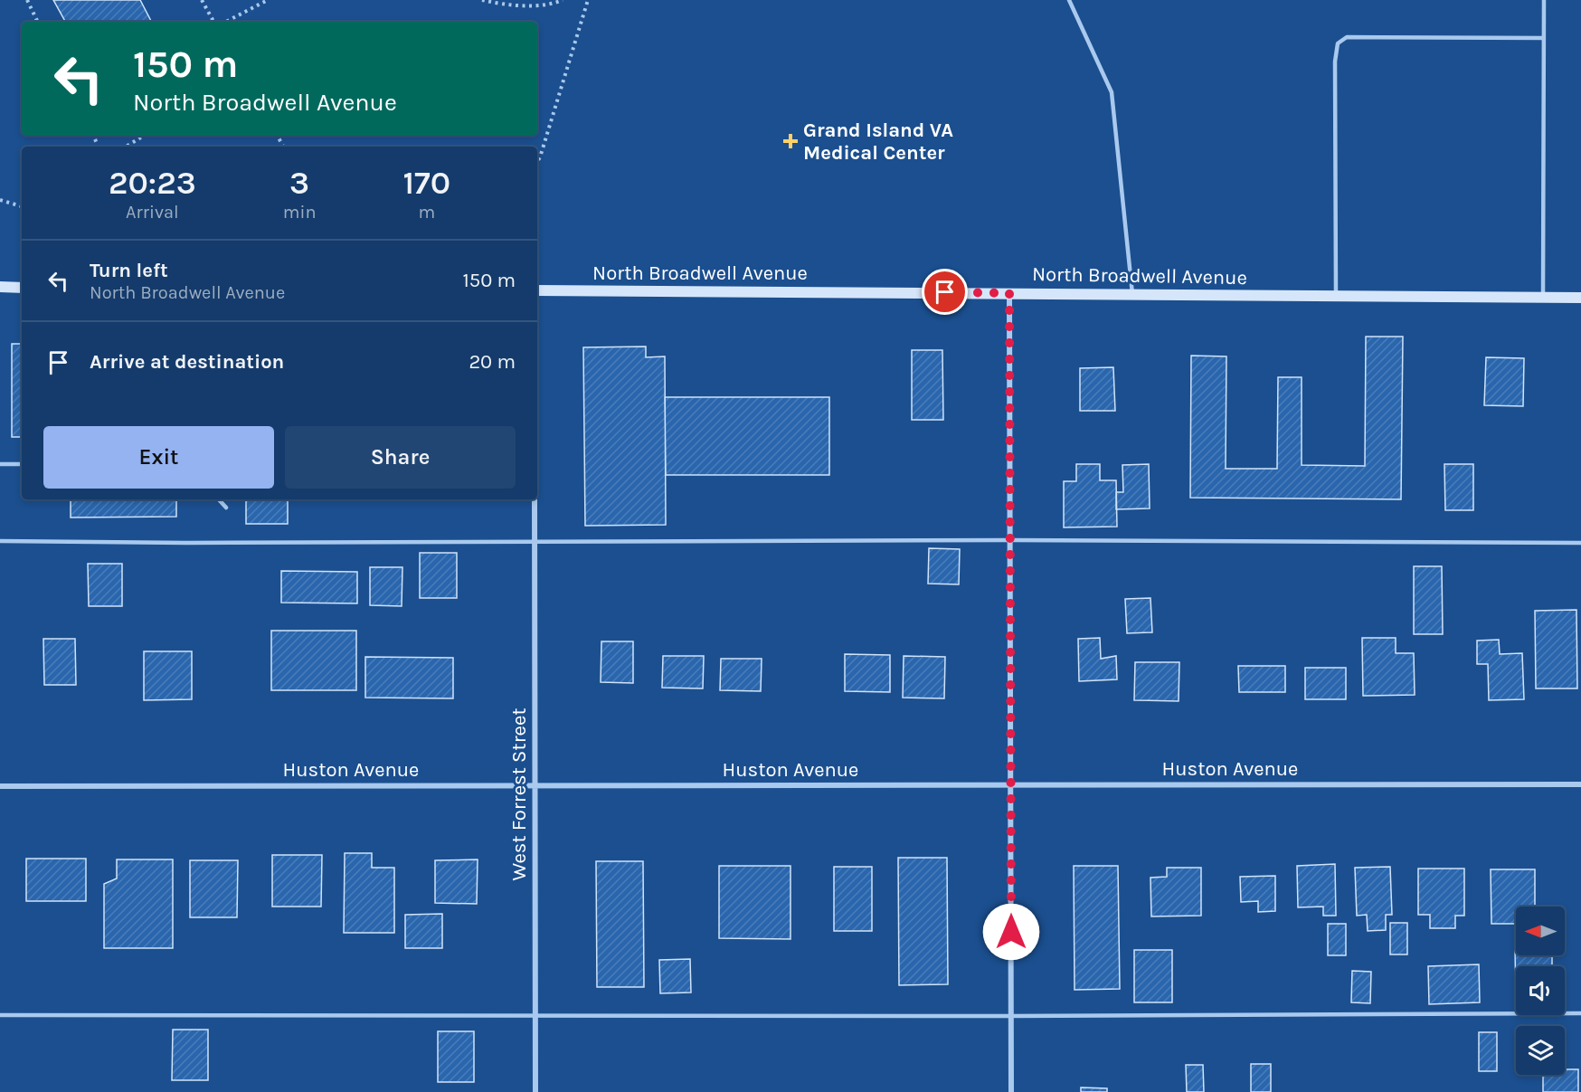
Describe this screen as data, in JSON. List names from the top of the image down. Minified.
{"streets":{"main road":["North Broadwell Avenue"],"street":["Huston Avenue","West Forrest Street"]},"crossings":[["Huston Avenue","West Forrest Street"]],"places":{"health":["Grand Island VA Medical Center"]},"north":"left","page":{"turn":["150 m","North Broadwell Avenue"],"eta":["20:23","Arrival","3","min","170","m"],"list":[{"name":"Turn left","note":"North Broadwell Avenue","value":"150 m"},{"name":"Arrive at destination","value":"20 m"}],"buttons":["Exit","Share"]}}
